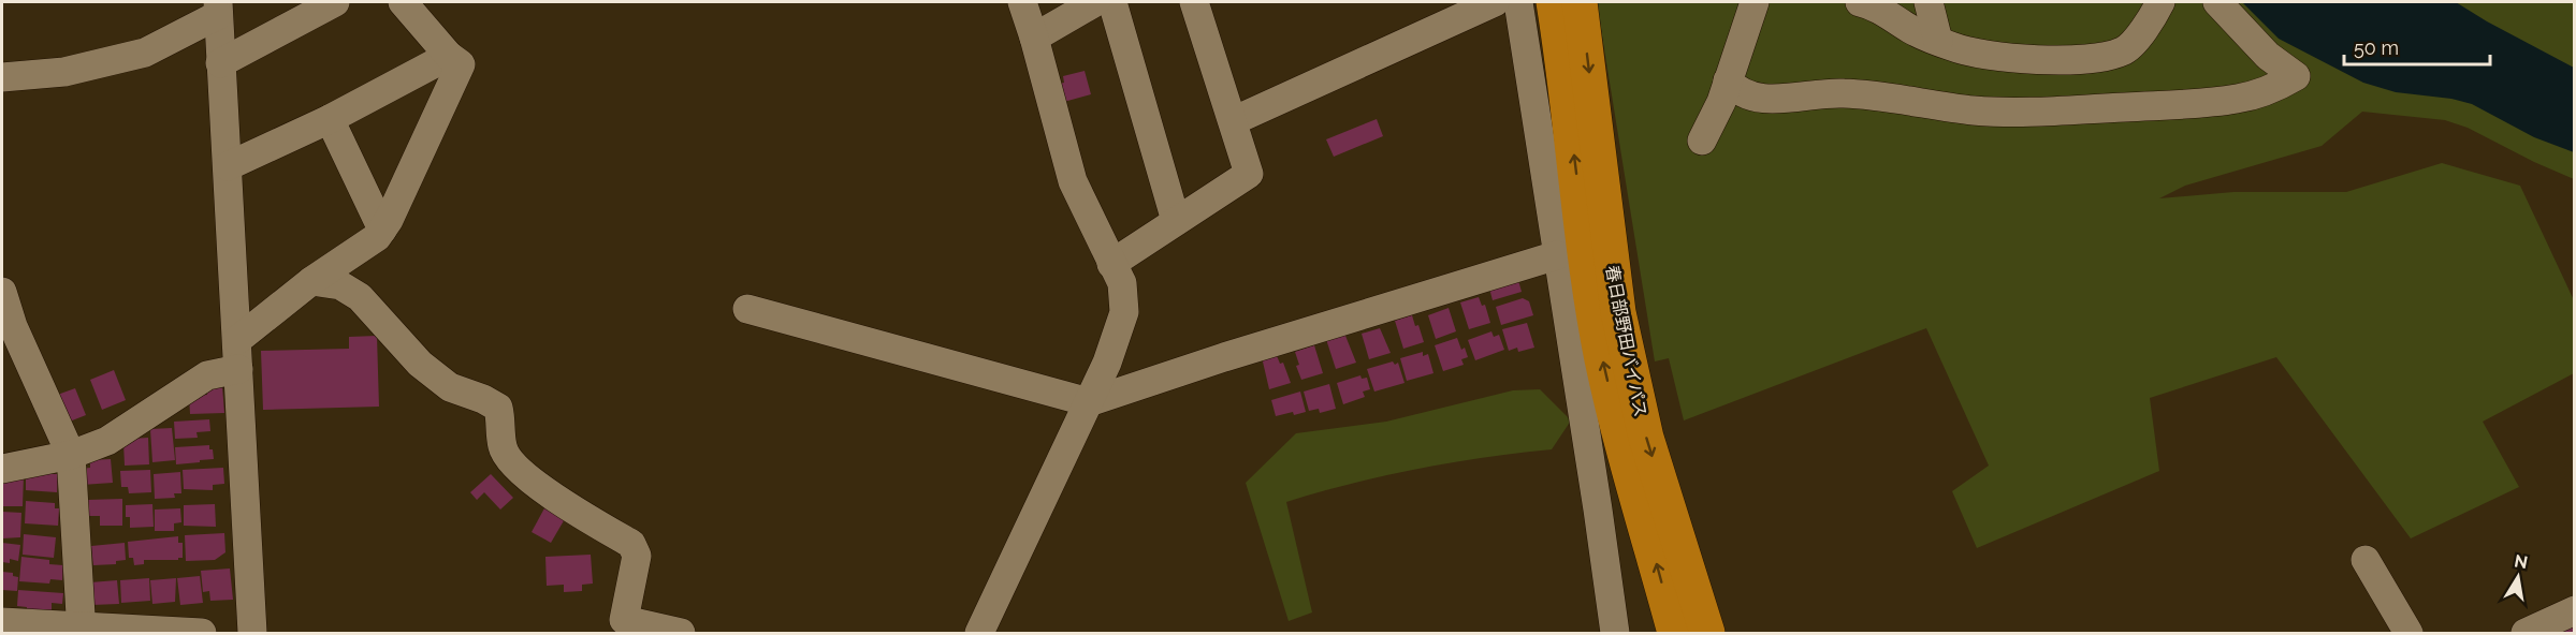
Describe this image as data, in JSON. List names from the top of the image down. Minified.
{"streets":{"highway":["春日部野田バイパス"]},"scale_bar":"50 m","north":"top"}
